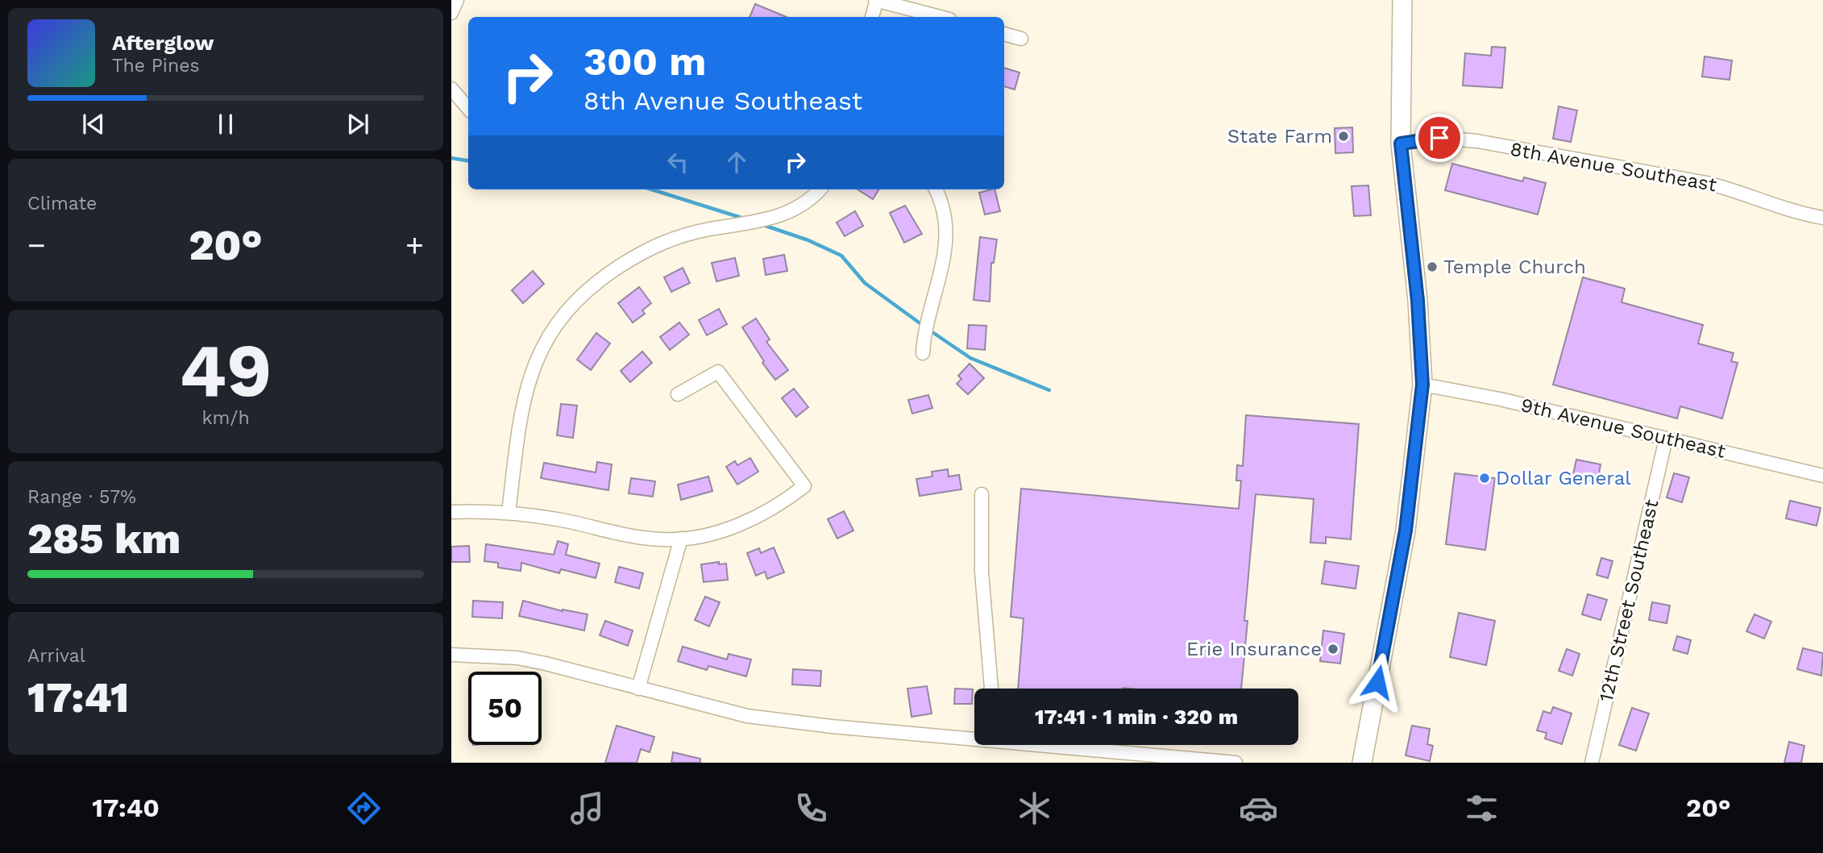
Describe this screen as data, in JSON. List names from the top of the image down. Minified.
{"streets":{"street":["8th Avenue Southeast","9th Avenue Southeast","12th Street Southeast"]},"crossings":[["9th Avenue Southeast","12th Street Southeast"]],"places":["State Farm","Temple Church","Dollar General","Erie Insurance"],"page":{"turn":["300 m","8th Avenue Southeast"],"song":["Afterglow","The Pines"],"tile":["Climate",["49","km/h"],["Range · 57%","285 km"],["Arrival","17:41"]],"heat":["−","20°","+"],"limit":"50","trip":"17:41 · 1 min · 320 m","tabs":["17:40","20°"]}}
